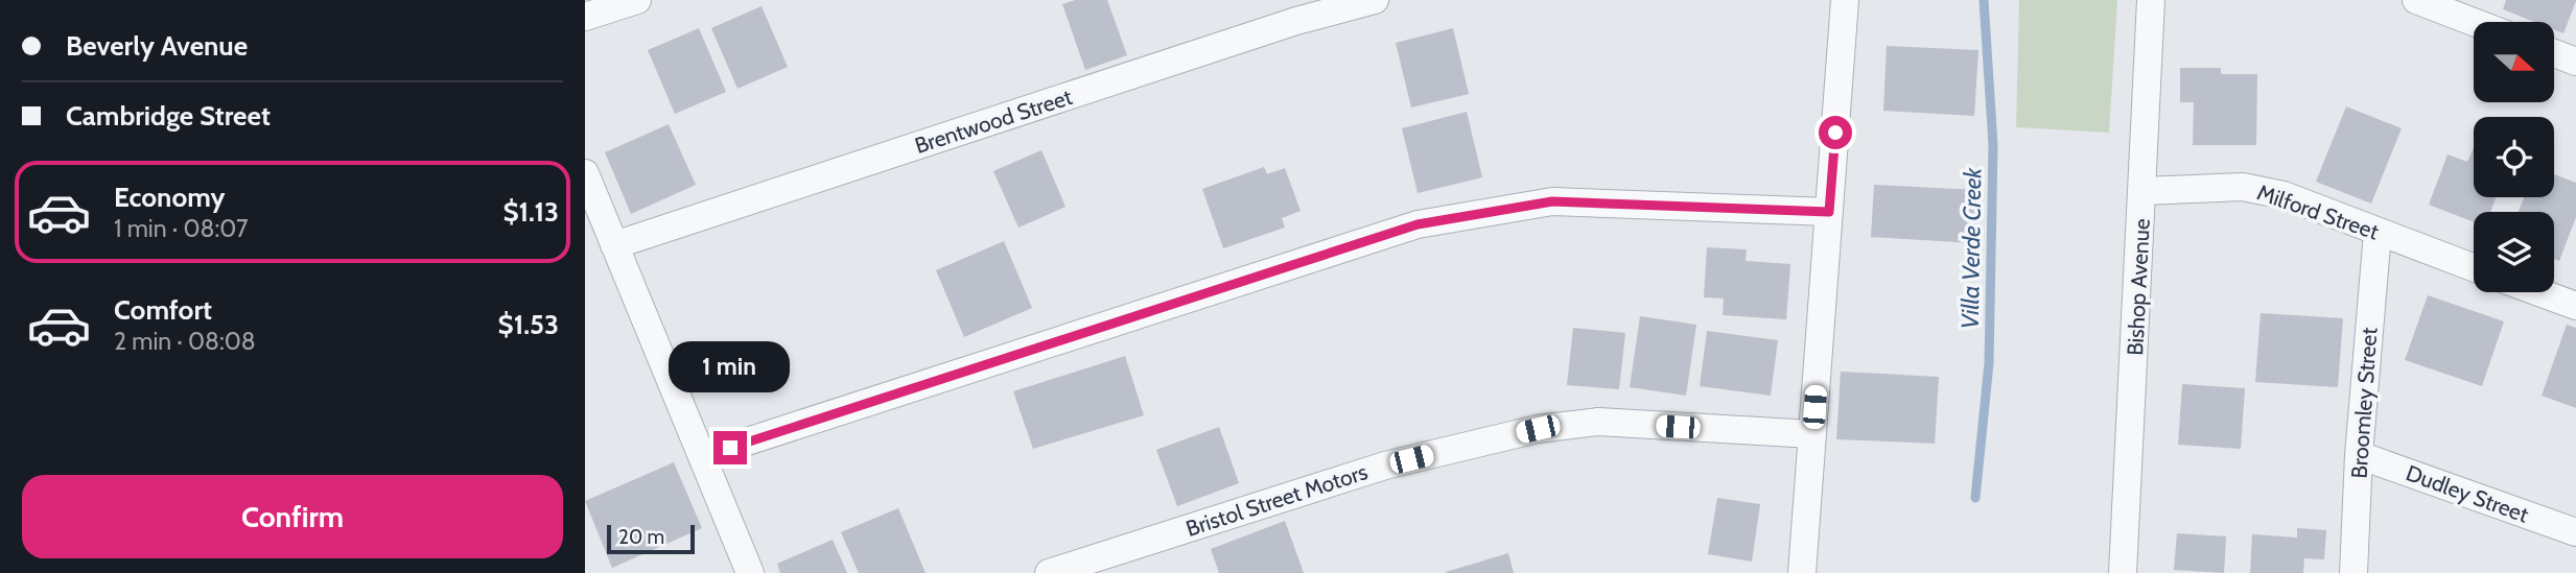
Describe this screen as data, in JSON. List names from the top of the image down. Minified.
{"streets":{"street":["Brentwood Street","Milford Street","Bishop Avenue","Broomley Street","Dudley Street","Bristol Street Motors"]},"crossings":[["Milford Street","Bishop Avenue"],["Milford Street","Broomley Street"],["Broomley Street","Dudley Street"]],"water":["Villa Verde Creek"],"scale_bar":"20 m","north":"right","page":{"banner":["Beverly Avenue","Cambridge Street"],"list":[{"name":"Economy","note":"1 min · 08:07","value":"$1.13"},{"name":"Comfort","note":"2 min · 08:08","value":"$1.53"}],"bubble":"1 min","buttons":"Confirm","scale":"20 m"}}
